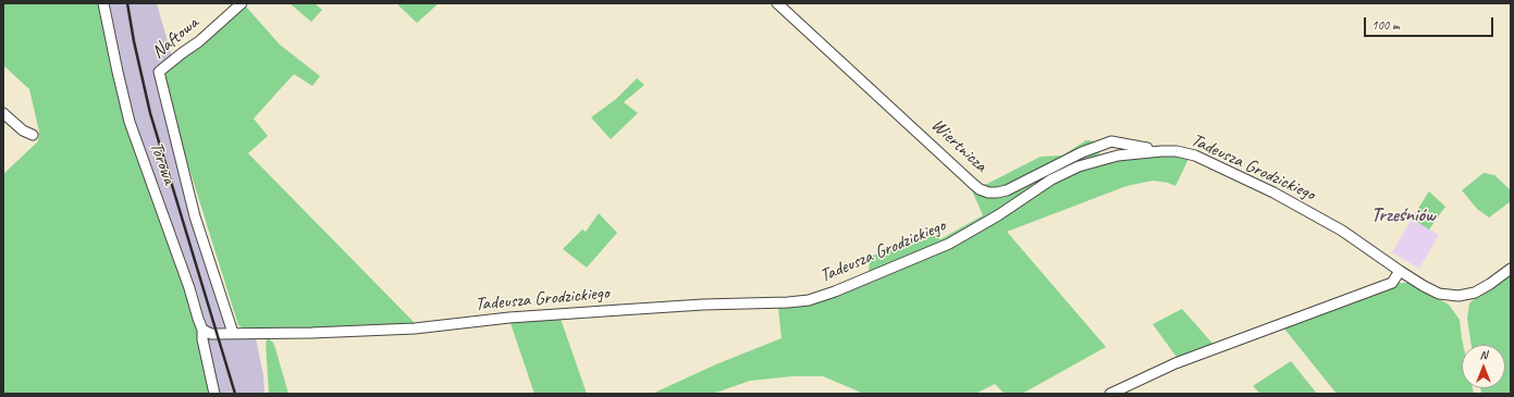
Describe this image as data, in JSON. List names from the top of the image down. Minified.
{"streets":{"street":["Naftowa","Wiertnicza","Torowa","Tadeusza Grodzickiego"]},"crossings":[["Naftowa","Torowa"],["Wiertnicza","Tadeusza Grodzickiego"],["Torowa","Tadeusza Grodzickiego"]],"districts":["Trześniów"],"scale_bar":"100 m","north":"top"}
